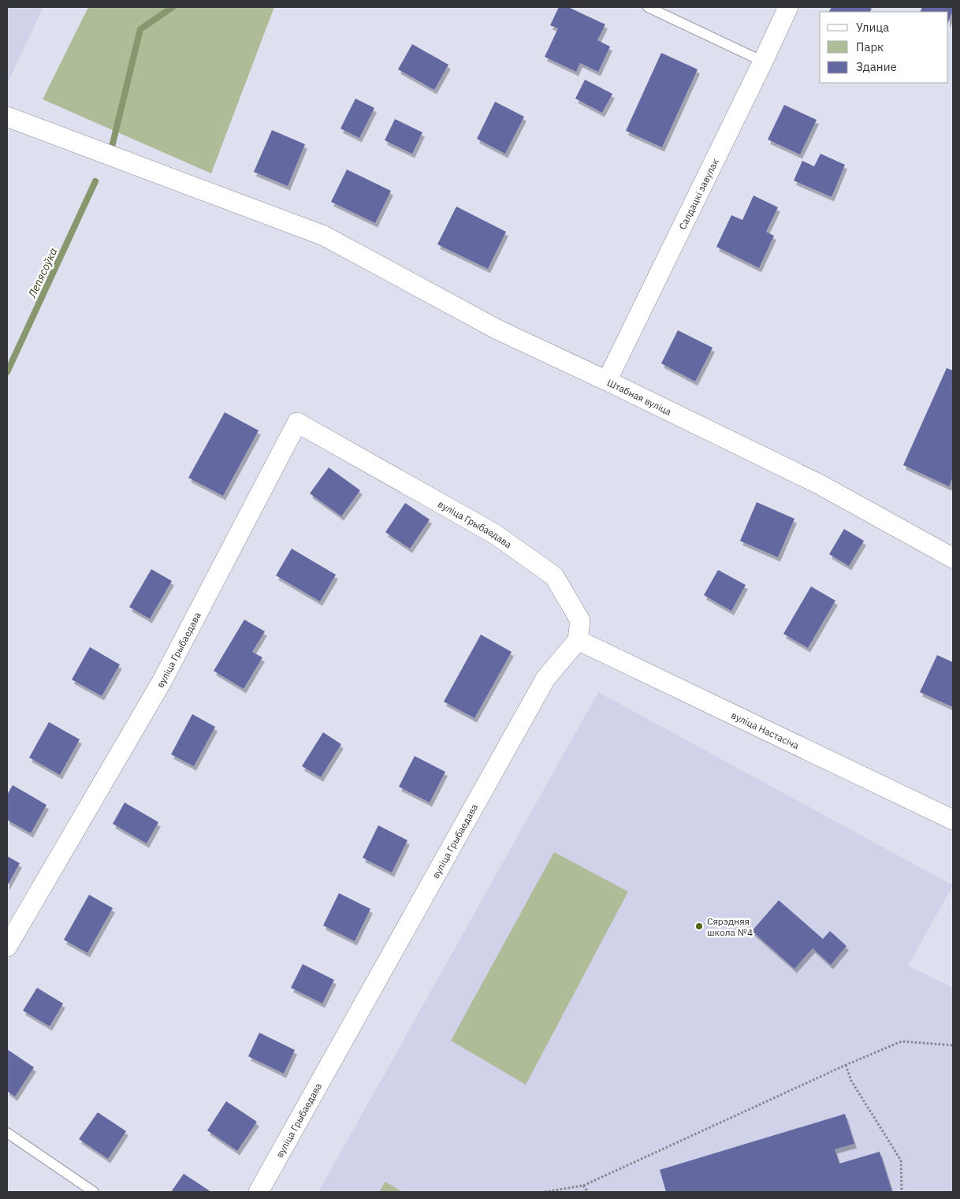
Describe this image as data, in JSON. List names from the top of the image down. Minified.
{"streets":{"street":["Салдацкі завулак","Штабная вуліца","вуліца Грыбаедава","вуліца Настасіча"]},"crossings":[["Салдацкі завулак","Штабная вуліца"],["вуліца Грыбаедава","вуліца Настасіча"]],"water":["Лепясоўка"],"places":["Сярэдняя школа №4"],"legend":["Улица","Парк","Здание"]}
